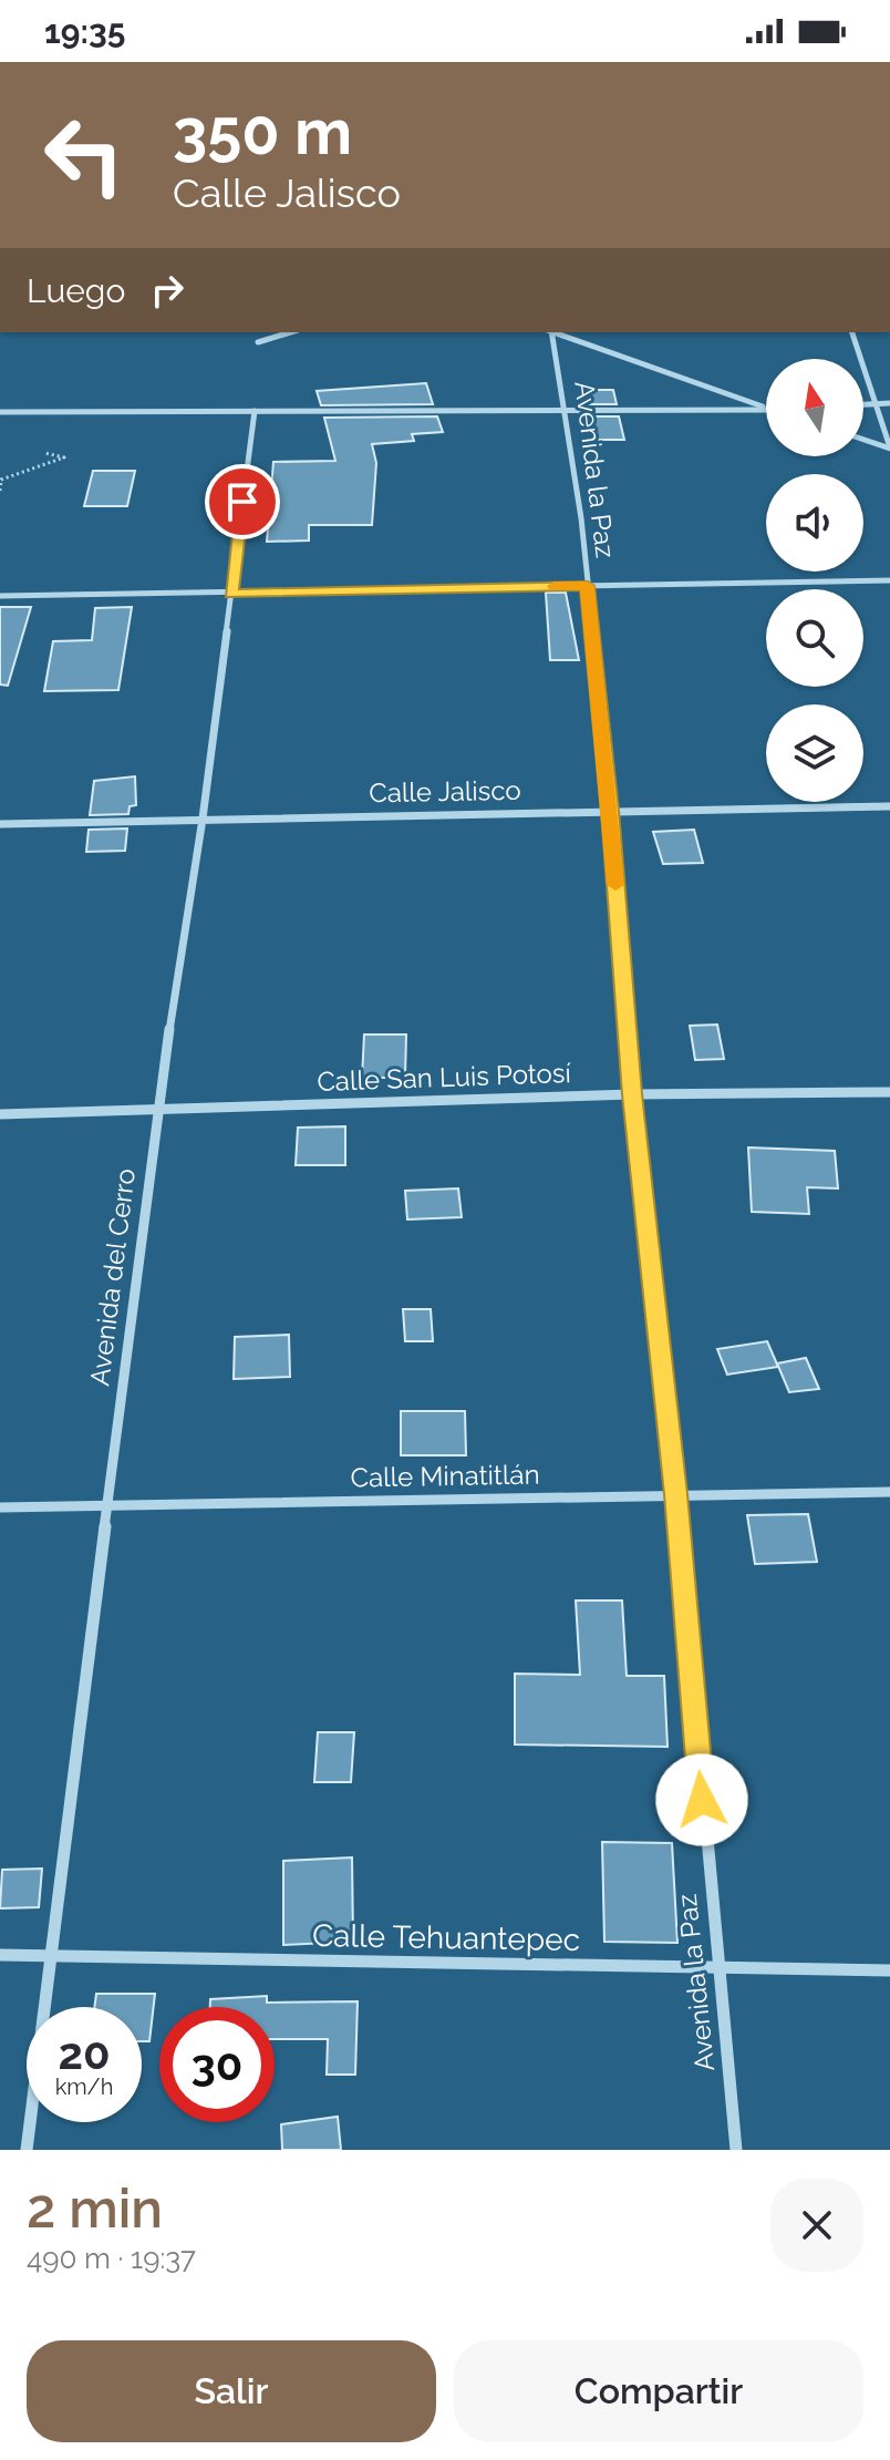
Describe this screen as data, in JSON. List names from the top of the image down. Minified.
{"streets":{"street":["Avenida la Paz","Calle Jalisco","Calle San Luis Potosí","Avenida del Cerro","Calle Minatitlán","Calle Tehuantepec"]},"crossings":[["Avenida la Paz","Calle Jalisco"],["Avenida la Paz","Calle San Luis Potosí"],["Avenida la Paz","Calle Minatitlán"],["Avenida la Paz","Calle Tehuantepec"],["Calle Jalisco","Avenida del Cerro"],["Calle San Luis Potosí","Avenida del Cerro"],["Avenida del Cerro","Calle Minatitlán"],["Avenida del Cerro","Calle Tehuantepec"]],"north":"top","page":{"status":"19:35","turn":["350 m","Calle Jalisco"],"then":"Luego","speed":"20 km/h","limit":"30","heading":["2 min","490 m · 19:37"],"buttons":["Salir","Compartir"]}}
